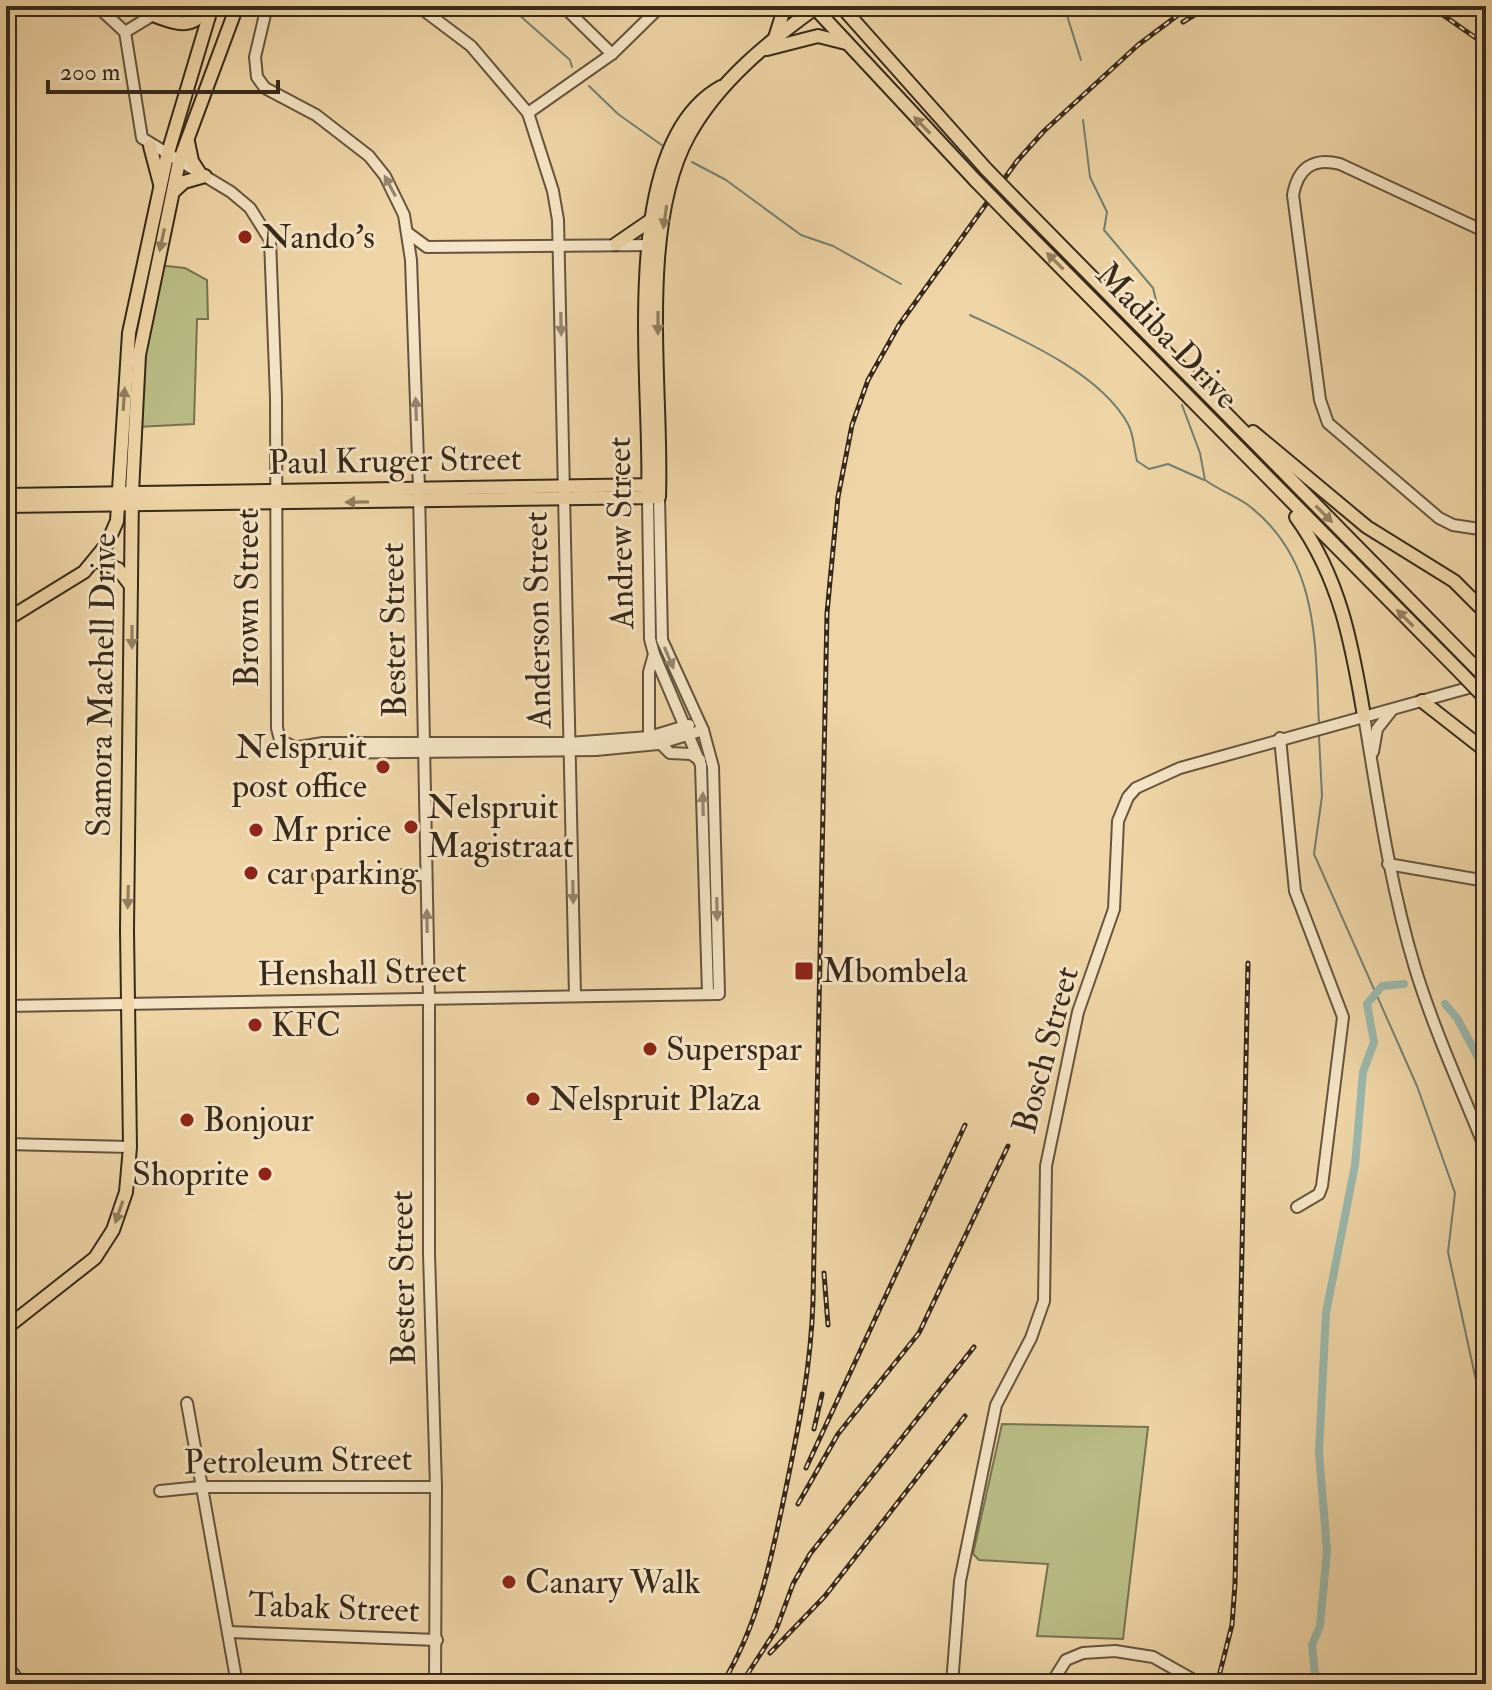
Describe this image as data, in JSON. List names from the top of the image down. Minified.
{"streets":{"main road":["Madiba Drive","Paul Kruger Street","Andrew Street","Samora Machell Drive"],"street":["Brown Street","Anderson Street","Bester Street","Henshall Street","Bosch Street","Petroleum Street","Tabak Street"]},"crossings":[["Madiba Drive","Andrew Street"],["Madiba Drive","Bosch Street"],["Paul Kruger Street","Andrew Street"],["Paul Kruger Street","Brown Street"],["Paul Kruger Street","Anderson Street"],["Paul Kruger Street","Bester Street"],["Paul Kruger Street","Samora Machell Drive"],["Andrew Street","Henshall Street"],["Brown Street","Bester Street"],["Brown Street","Samora Machell Drive"],["Anderson Street","Henshall Street"],["Bester Street","Henshall Street"],["Bester Street","Petroleum Street"],["Bester Street","Tabak Street"],["Samora Machell Drive","Henshall Street"]],"one_way":["Anderson Street","Samora Machell Drive"],"places":{"other":["Nando's","Nelspruit post office","Nelspruit Magistraat","Mr price","car parking","KFC","Superspar","Nelspruit Plaza","Bonjour","Shoprite","Canary Walk"],"transit":["Mbombela"]},"scale_bar":"200 m"}
